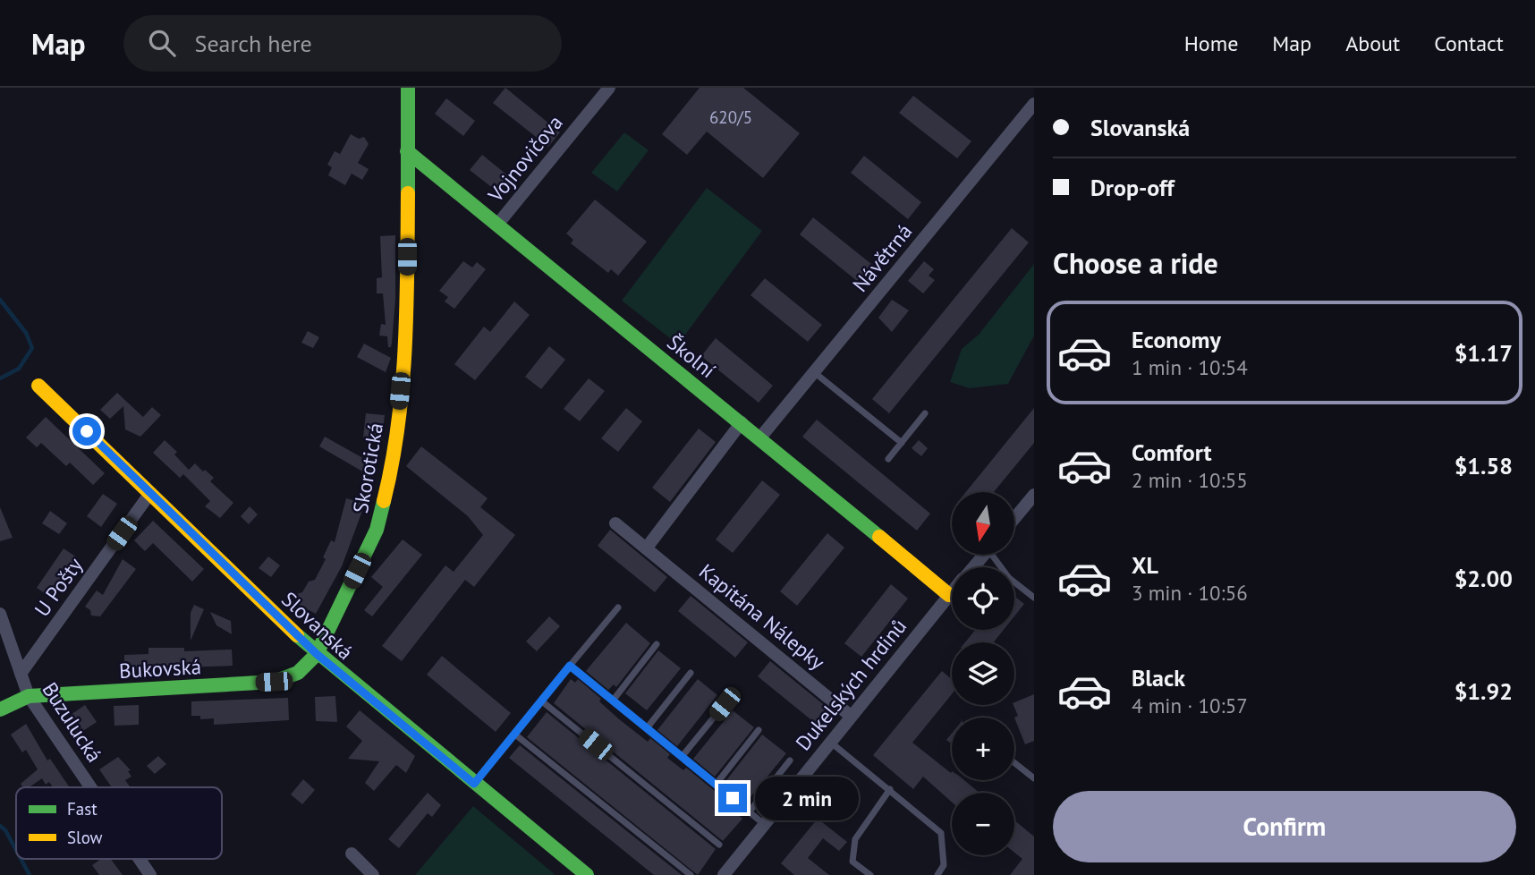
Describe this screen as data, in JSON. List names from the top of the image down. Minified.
{"streets":{"street":["Vojnovičova","Návětrná","Školní","Skorotická","U Pošty","Kapitána Nálepky","Slovanská","Bukovská","Dukelských hrdinů","Buzulucká"]},"crossings":[["Vojnovičova","Školní"],["Návětrná","Školní"],["Školní","Skorotická"],["Školní","Dukelských hrdinů"],["Skorotická","Slovanská"],["Skorotická","Bukovská"],["U Pošty","Slovanská"],["U Pošty","Buzulucká"],["Kapitána Nálepky","Dukelských hrdinů"],["Slovanská","Bukovská"],["Bukovská","Buzulucká"]],"house_numbers":["620/5"],"legend":["Fast","Slow"],"north":"bottom","page":{"header":"Map","search":"Search here","nav":["Home","Map","About","Contact"],"banner":["Slovanská","Drop-off"],"heading":"Choose a ride","list":[{"name":"Economy","note":"1 min · 10:54","value":"$1.17"},{"name":"Comfort","note":"2 min · 10:55","value":"$1.58"},{"name":"XL","note":"3 min · 10:56","value":"$2.00"},{"name":"Black","note":"4 min · 10:57","value":"$1.92"}],"map_buttons":["+","−"],"bubble":"2 min","buttons":"Confirm"}}
